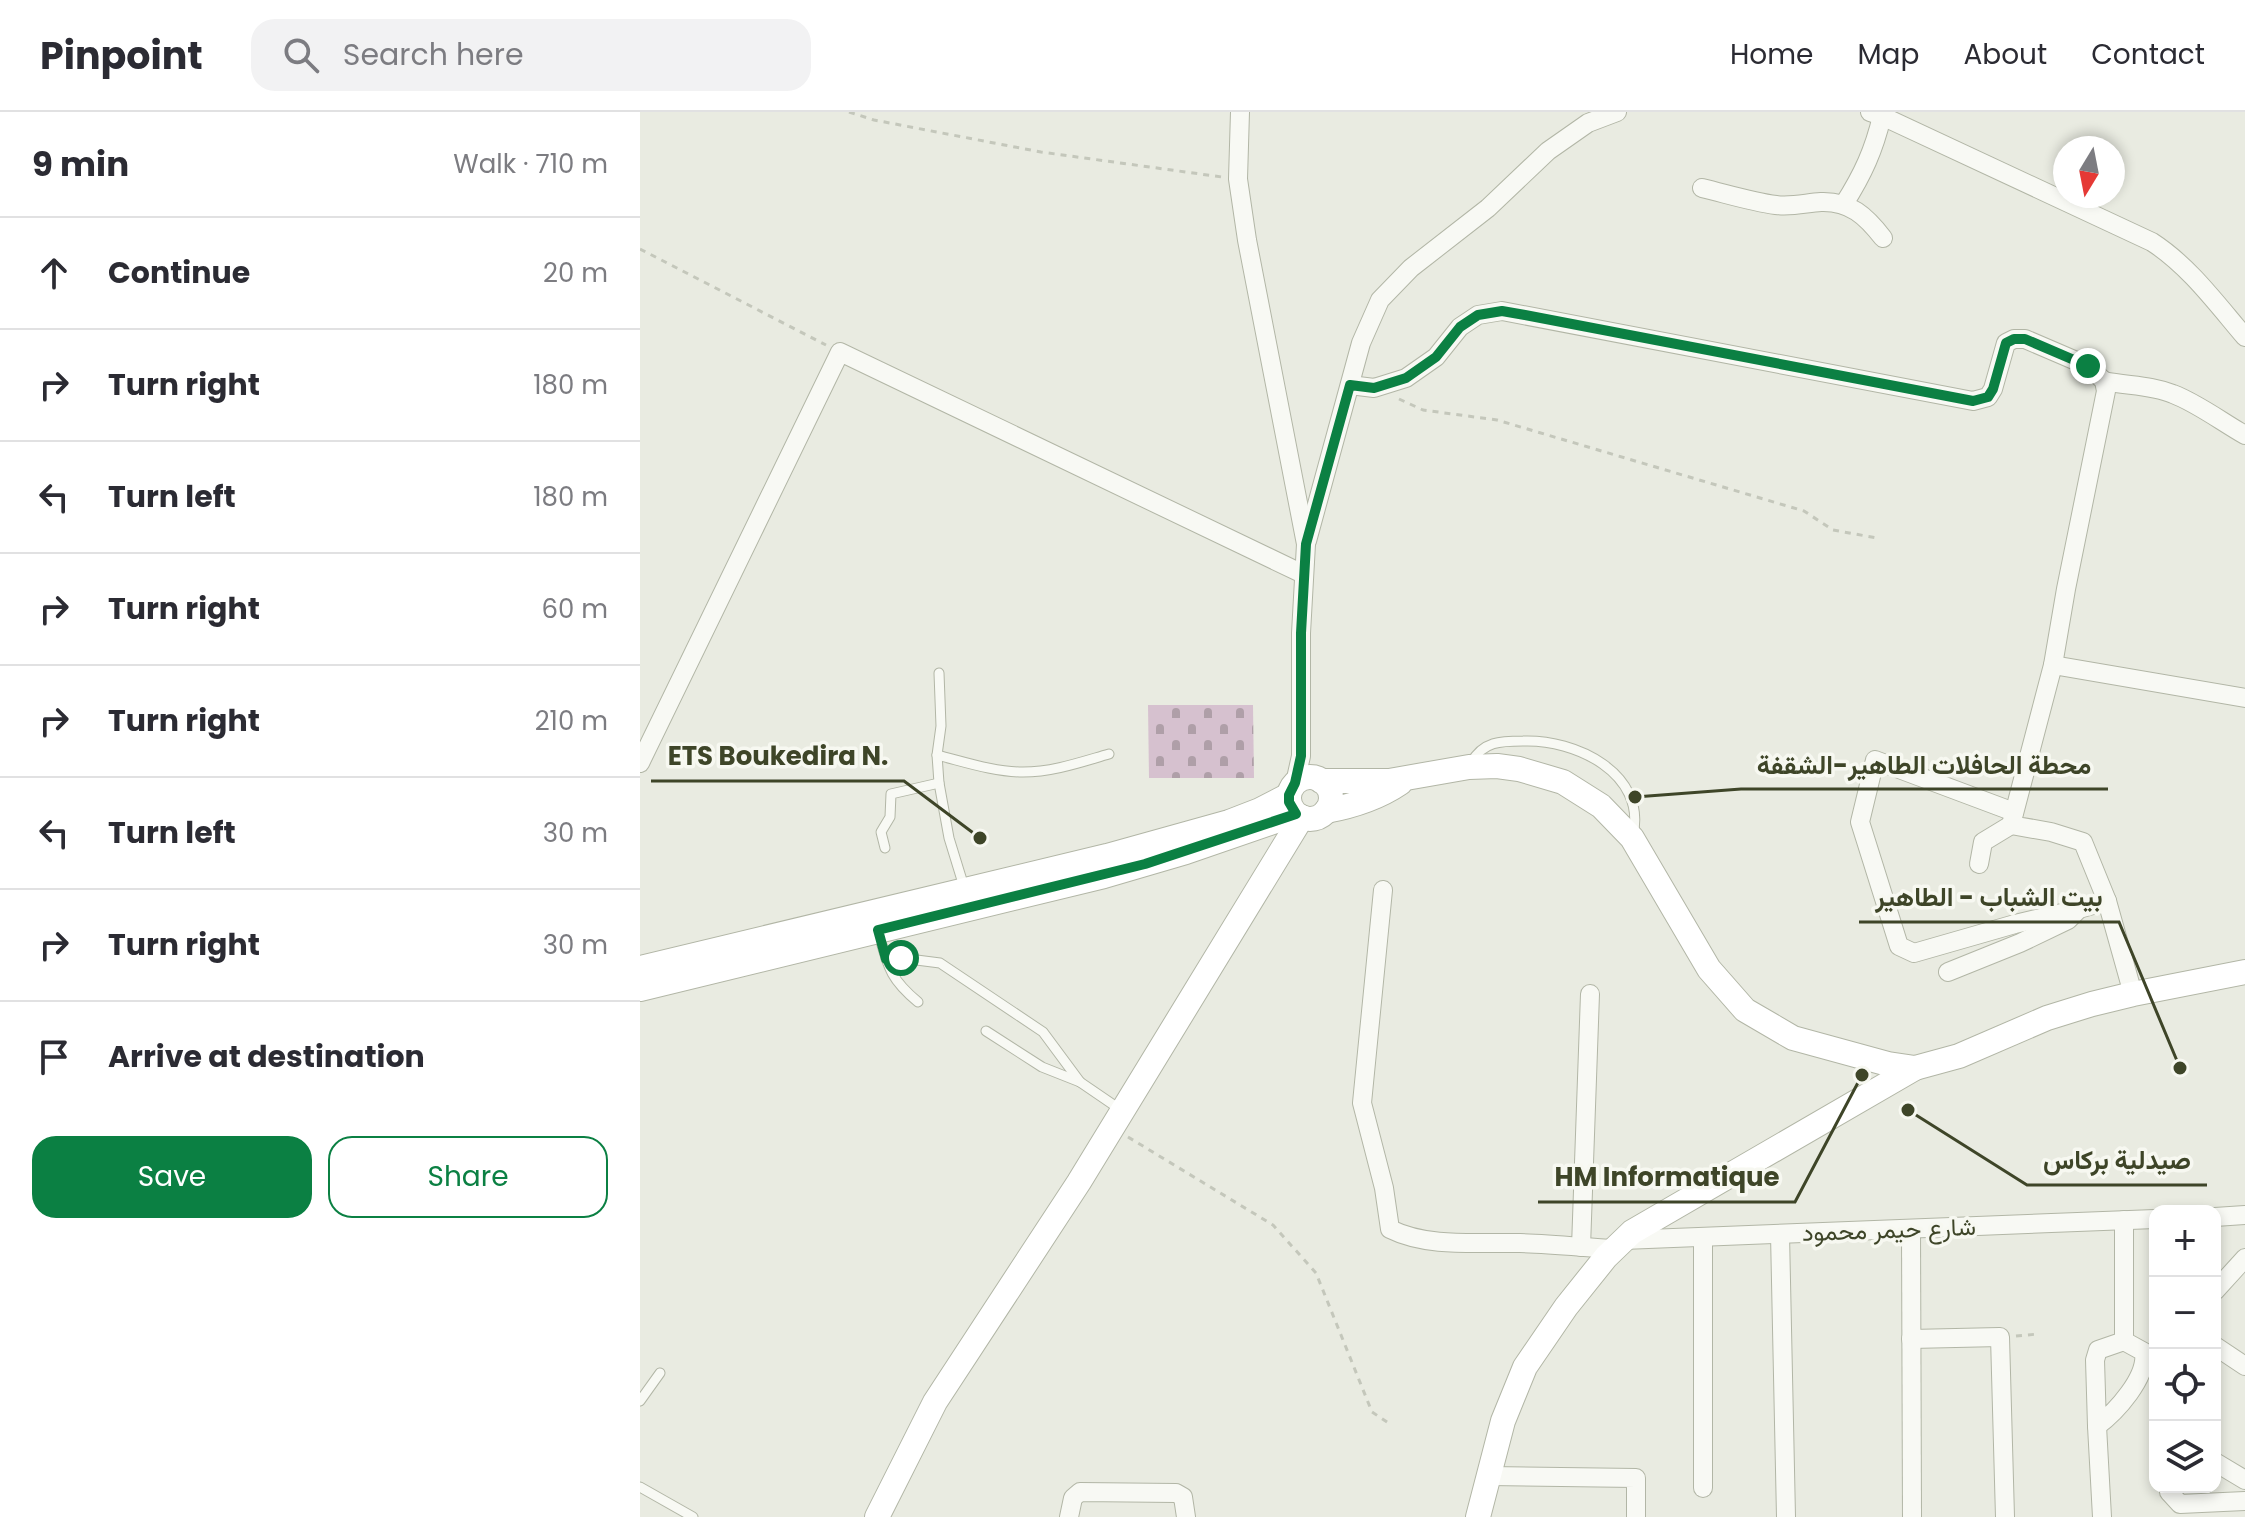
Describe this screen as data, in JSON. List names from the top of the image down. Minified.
{"streets":{"street":["شارع حيمر محمود"]},"places":["محطة الحافلات الطاهير-الشقفة","ETS Boukedira N.","بيت الشباب - الطاهير","HM Informatique","صيدلية بركاس"],"north":"bottom","page":{"header":"Pinpoint","search":"Search here","nav":["Home","Map","About","Contact"],"heading":["9 min","Walk · 710 m"],"list":[["Continue","20 m"],["Turn right","180 m"],["Turn left","180 m"],["Turn right","60 m"],["Turn right","210 m"],["Turn left","30 m"],["Turn right","30 m"],"Arrive at destination"],"buttons":["Save","Share"],"map_buttons":["+","−"]}}
